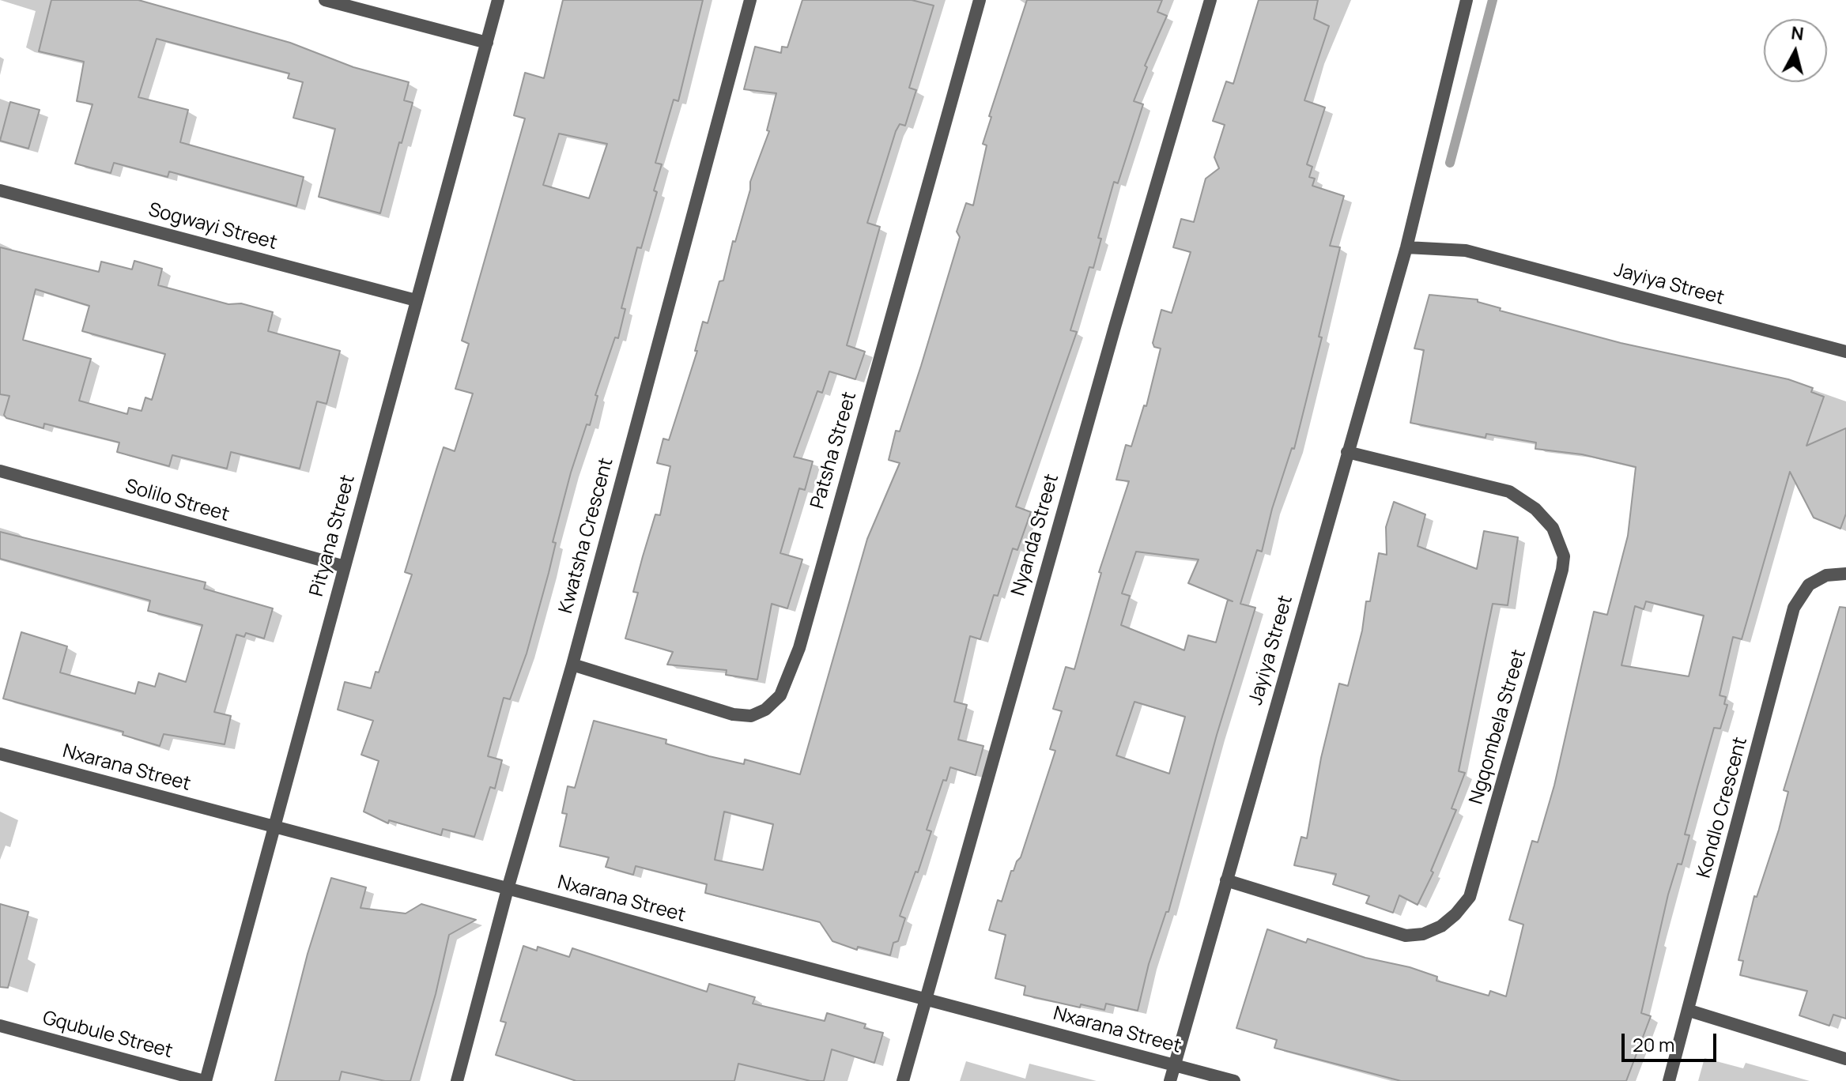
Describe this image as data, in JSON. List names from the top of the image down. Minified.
{"streets":{"street":["Sogwayi Street","Jayiya Street","Patsha Street","Solilo Street","Nyanda Street","Pityana Street","Kwatsha Crescent","Ngqombela Street","Nxarana Street","Kondlo Crescent","Gqubule Street"]},"crossings":[["Sogwayi Street","Pityana Street"],["Jayiya Street","Ngqombela Street"],["Jayiya Street","Nxarana Street"],["Patsha Street","Kwatsha Crescent"],["Solilo Street","Pityana Street"],["Nyanda Street","Nxarana Street"],["Pityana Street","Nxarana Street"],["Pityana Street","Gqubule Street"],["Kwatsha Crescent","Nxarana Street"]],"scale_bar":"20 m","north":"top"}
